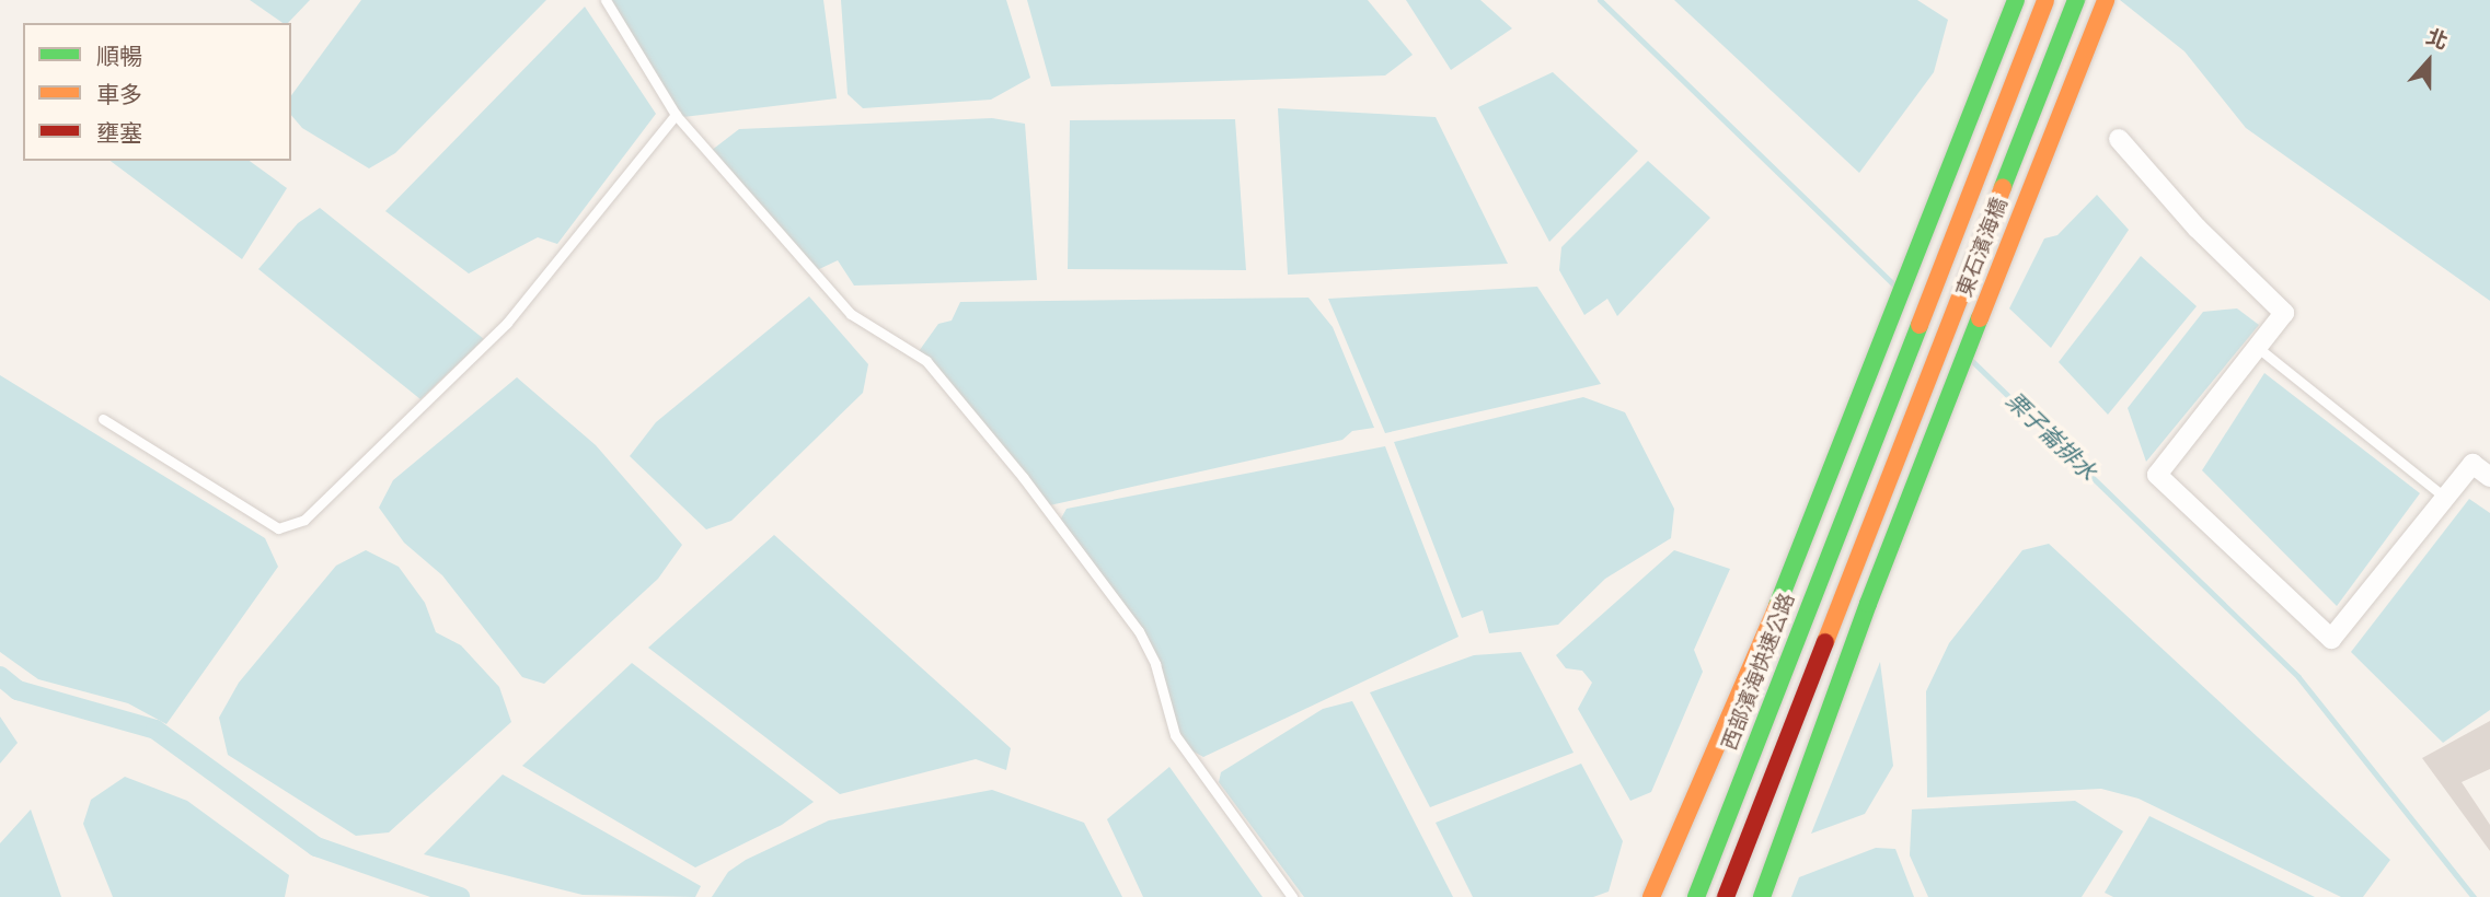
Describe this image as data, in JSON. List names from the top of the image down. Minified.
{"streets":{"main road":["東石濱海橋","西部濱海快速公路"]},"crossings":[["東石濱海橋","西部濱海快速公路"]],"water":["栗子崙排水"],"legend":["順暢","車多","壅塞"],"north":"top"}
